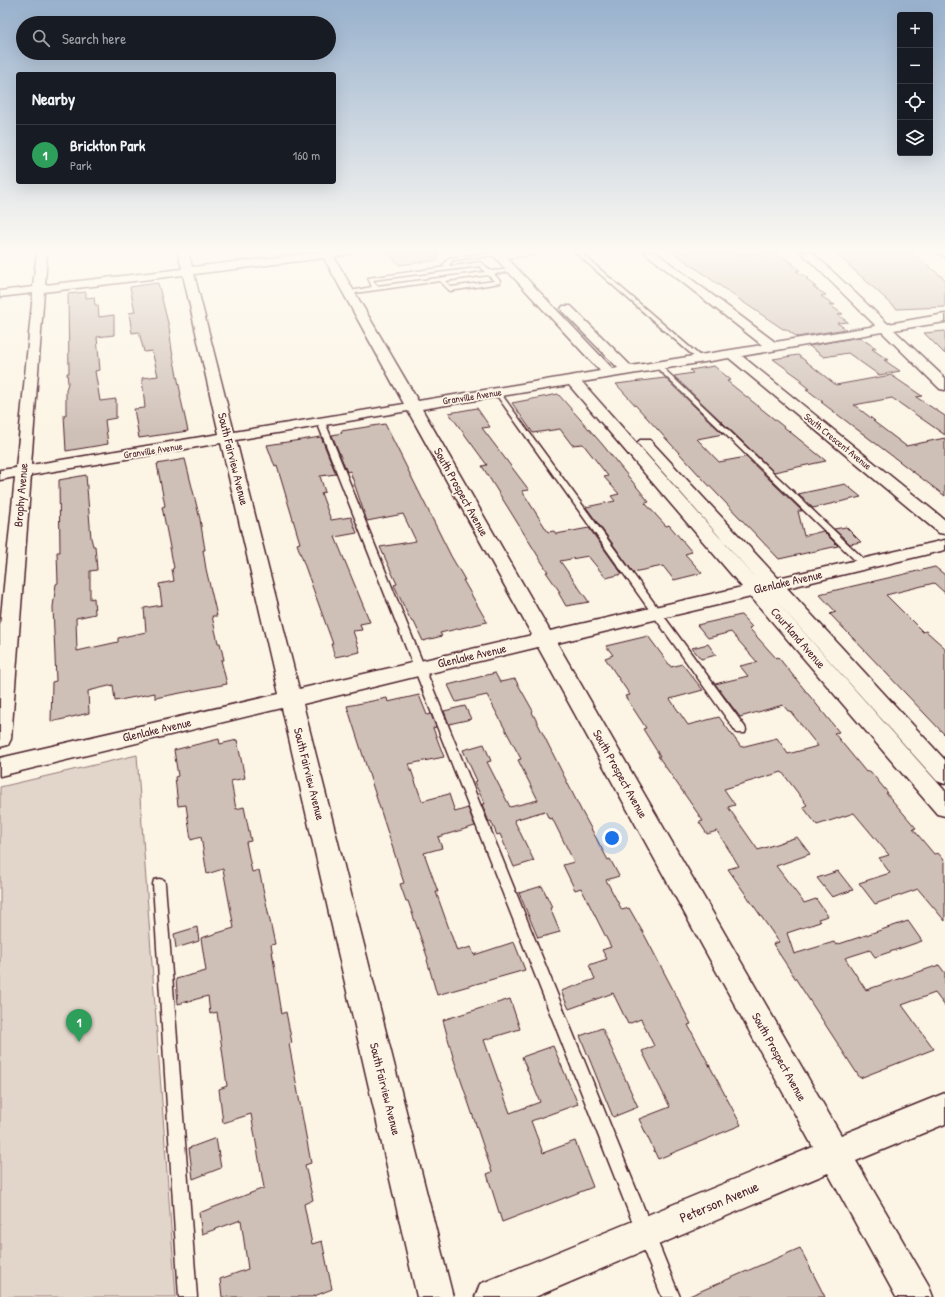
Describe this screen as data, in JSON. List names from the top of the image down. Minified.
{"streets":{"street":["Granville Avenue","South Crescent Avenue","South Fairview Avenue","South Prospect Avenue","Brophy Avenue","Glenlake Avenue","Courtland Avenue","Peterson Avenue"]},"crossings":[["Granville Avenue","South Crescent Avenue"],["Granville Avenue","South Fairview Avenue"],["Granville Avenue","South Prospect Avenue"],["Granville Avenue","Brophy Avenue"],["Granville Avenue","Courtland Avenue"],["South Fairview Avenue","Glenlake Avenue"],["South Prospect Avenue","Glenlake Avenue"],["South Prospect Avenue","Peterson Avenue"],["Glenlake Avenue","Courtland Avenue"]],"page":{"map_buttons":["+","−"],"search":"Search here","heading":"Nearby","list":[{"mark":"1","name":"Brickton Park","note":"Park","value":"160 m"}],"pins":"1"}}
